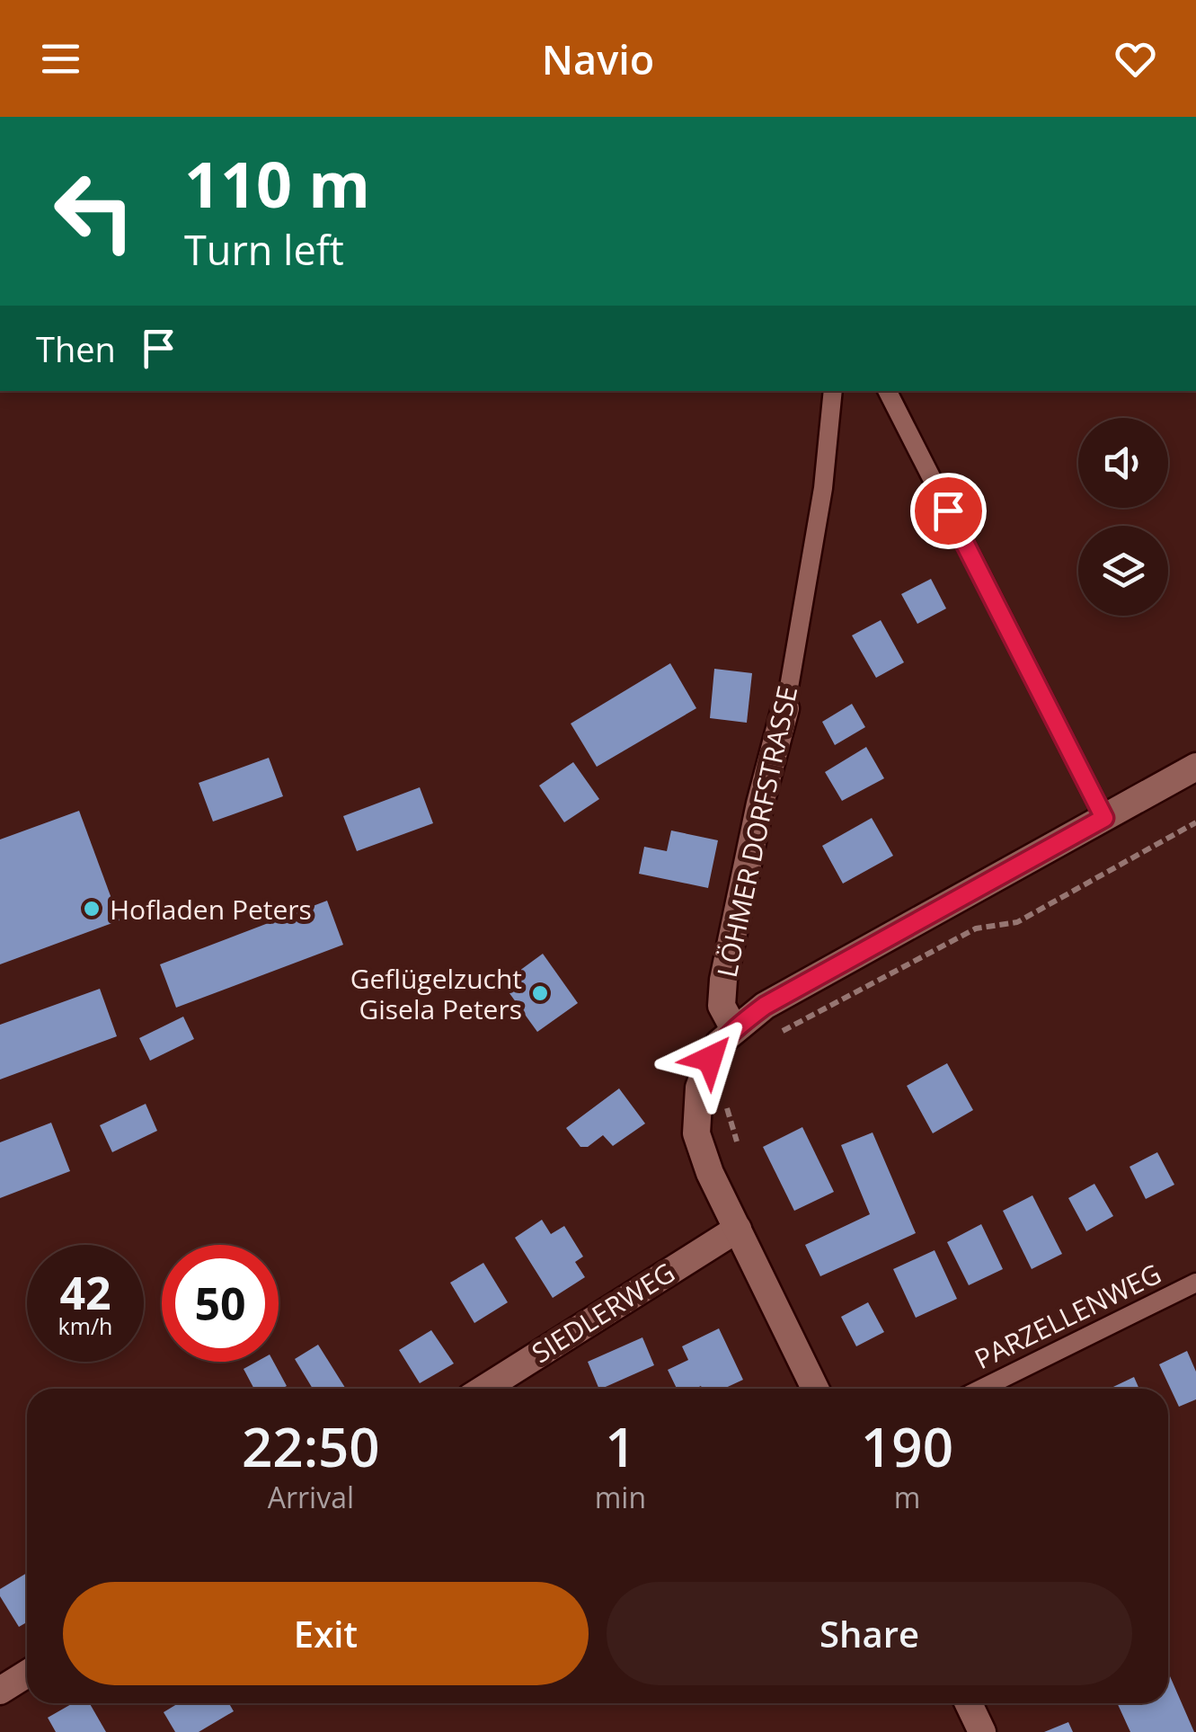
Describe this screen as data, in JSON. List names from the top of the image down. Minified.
{"streets":{"main road":["LÖHMER DORFSTRASSE","SIEDLERWEG"],"lane":["PARZELLENWEG"]},"places":["Hofladen Peters","Geflügelzucht Gisela Peters"],"page":{"header":"Navio","turn":["110 m","Turn left"],"then":"Then","speed":"42 km/h","limit":"50","eta":["22:50","Arrival","1","min","190","m"],"buttons":["Exit","Share"]}}
